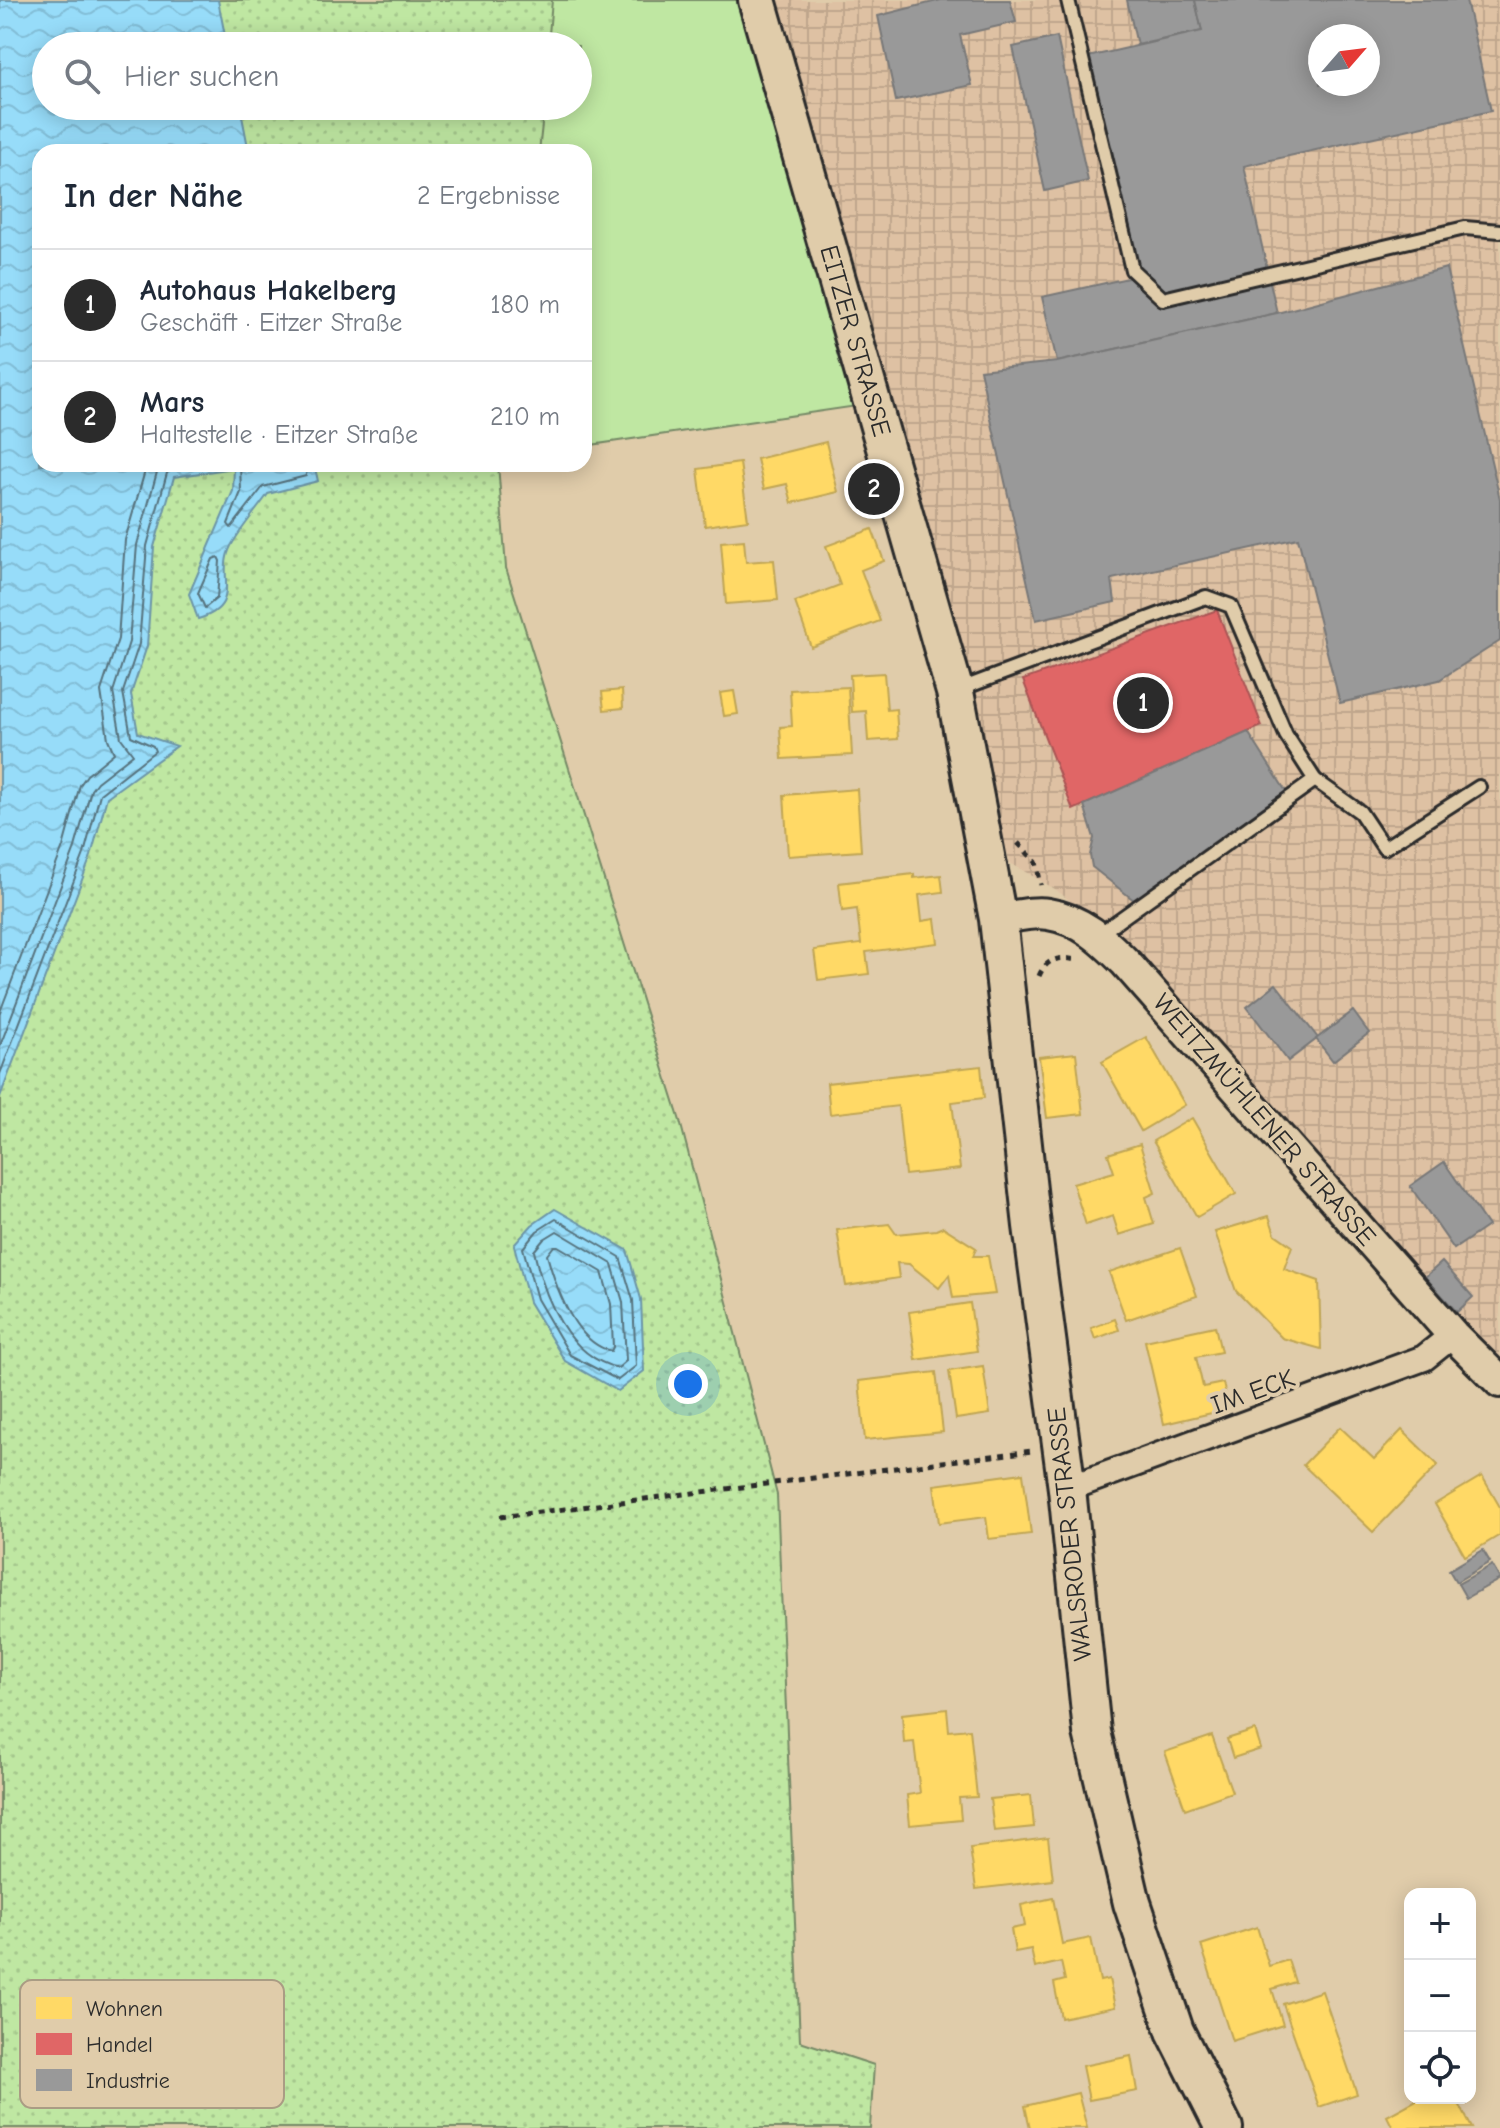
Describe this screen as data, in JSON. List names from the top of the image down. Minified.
{"streets":{"main road":["EITZER STRASSE","WALSRODER STRASSE"],"street":["WEITZMÜHLENER STRASSE","IM ECK"]},"crossings":[["EITZER STRASSE","WEITZMÜHLENER STRASSE"],["EITZER STRASSE","WALSRODER STRASSE"],["WEITZMÜHLENER STRASSE","IM ECK"],["WEITZMÜHLENER STRASSE","WALSRODER STRASSE"],["IM ECK","WALSRODER STRASSE"]],"legend":["Wohnen","Handel","Industrie"],"north":"top right","page":{"search":"Hier suchen","heading":["In der Nähe","2 Ergebnisse"],"list":[{"mark":"1","name":"Autohaus Hakelberg","note":"Geschäft · Eitzer Straße","value":"180 m"},{"mark":"2","name":"Mars","note":"Haltestelle · Eitzer Straße","value":"210 m"}],"pins":["2","1"],"map_buttons":["+","−"]}}
